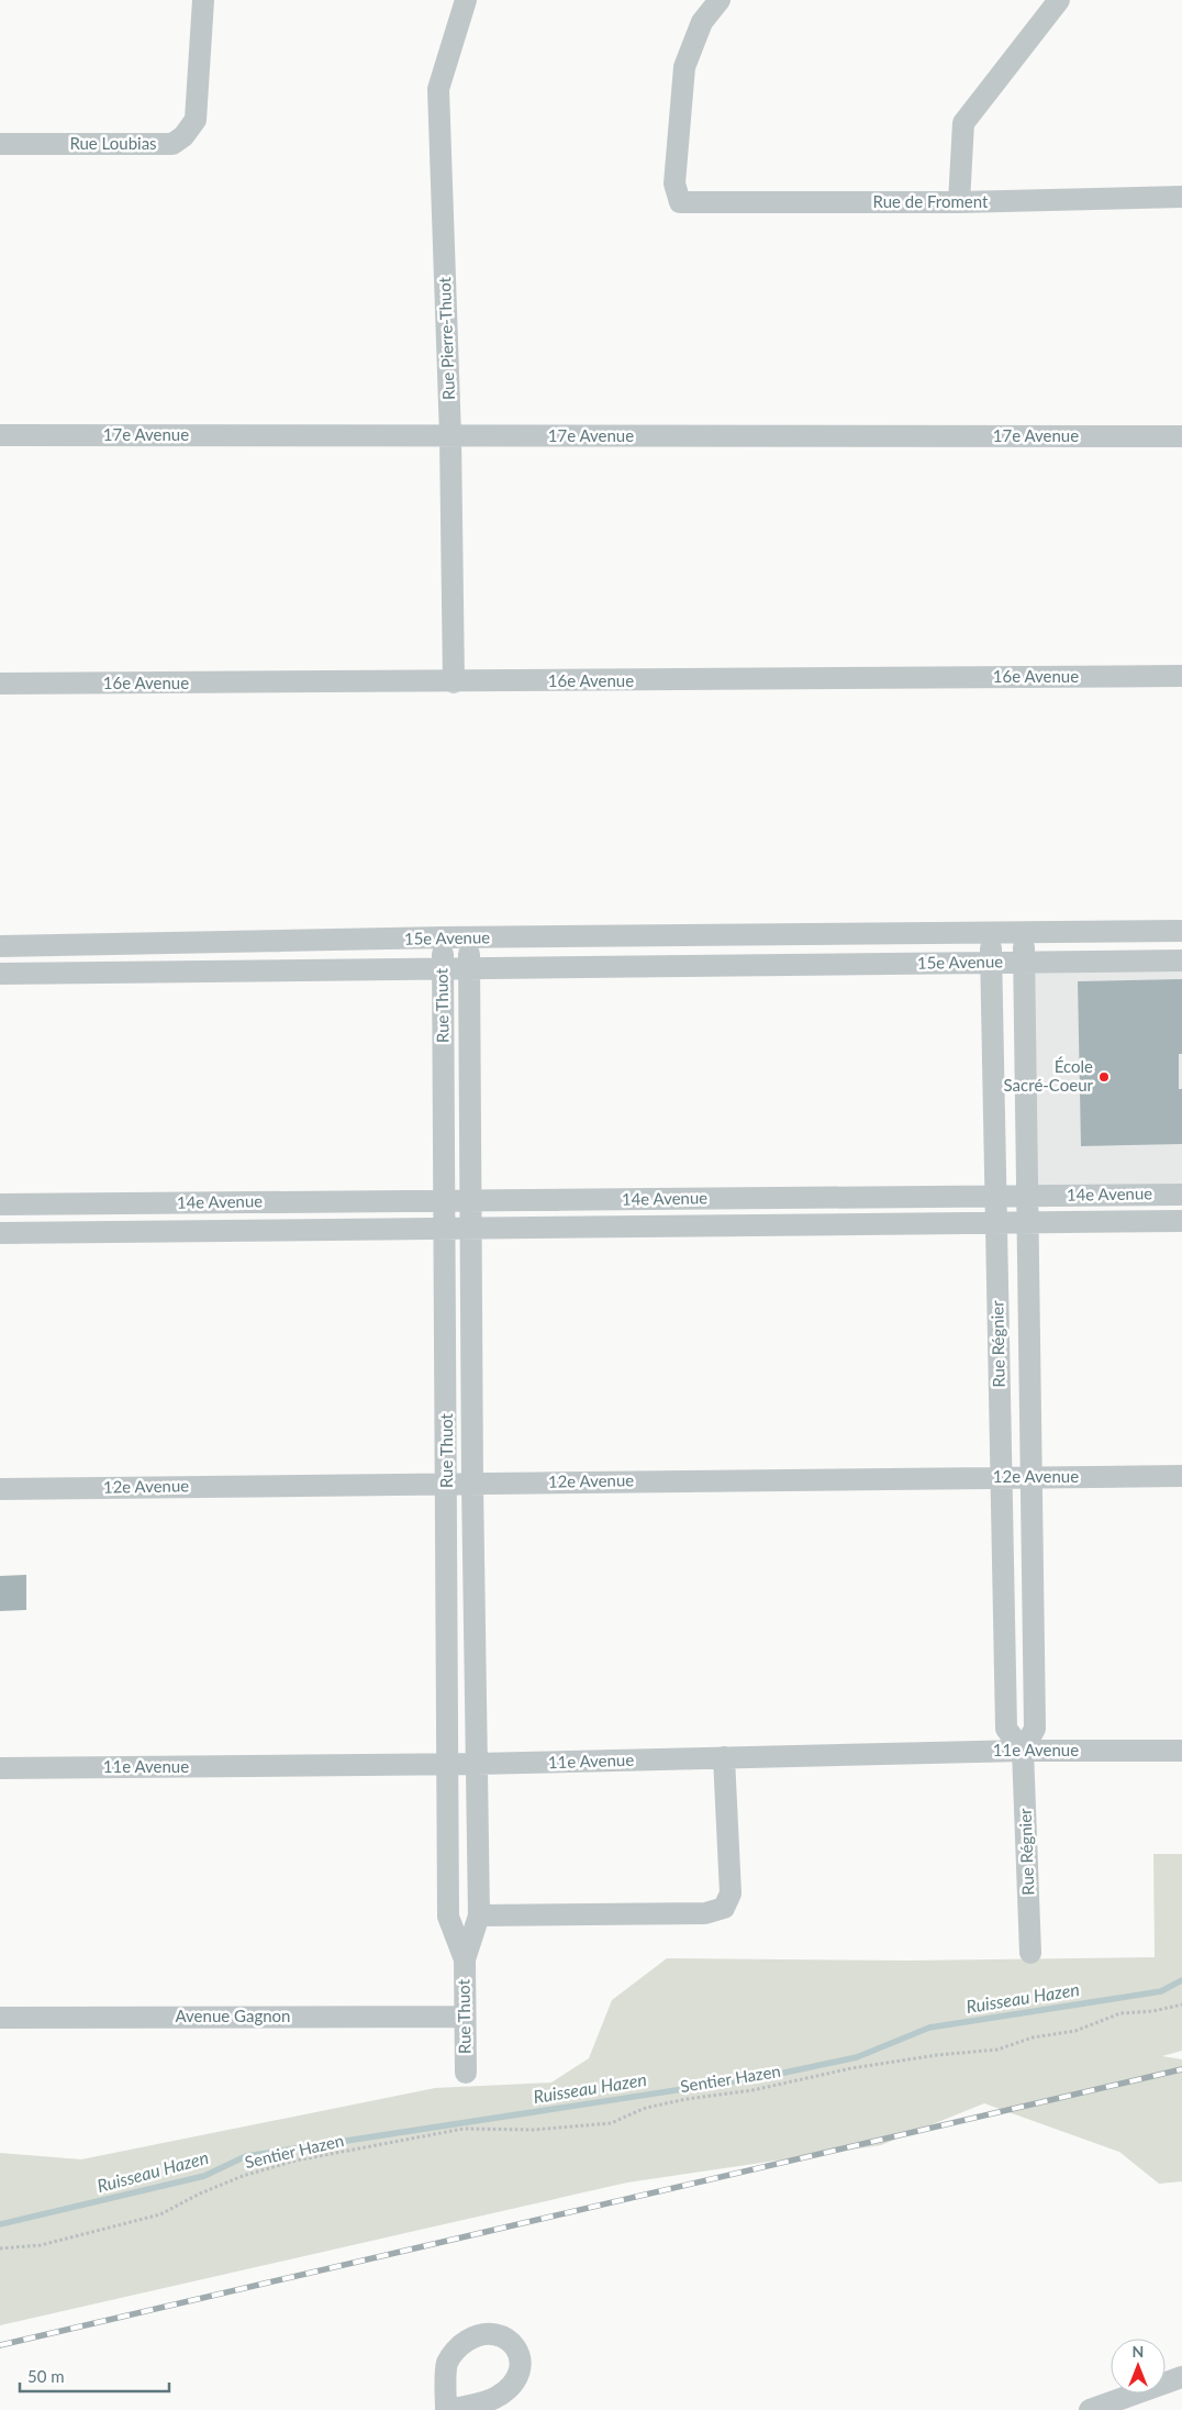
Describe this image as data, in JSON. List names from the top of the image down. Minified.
{"streets":{"street":["Rue Loubias","Rue de Froment","Rue Pierre-Thuot","17e Avenue","16e Avenue","15e Avenue","Rue Thuot","14e Avenue","Rue Régnier","12e Avenue","11e Avenue","Avenue Gagnon"],"path":["Sentier Hazen"]},"crossings":[["Rue Pierre-Thuot","17e Avenue"],["Rue Pierre-Thuot","16e Avenue"],["15e Avenue","Rue Thuot"],["15e Avenue","Rue Régnier"],["Rue Thuot","14e Avenue"],["Rue Thuot","12e Avenue"],["Rue Thuot","11e Avenue"],["Rue Thuot","Avenue Gagnon"],["14e Avenue","Rue Régnier"],["Rue Régnier","12e Avenue"],["Rue Régnier","11e Avenue"]],"water":["Ruisseau Hazen"],"places":["École Sacré-Coeur"],"scale_bar":"50 m","north":"top"}
